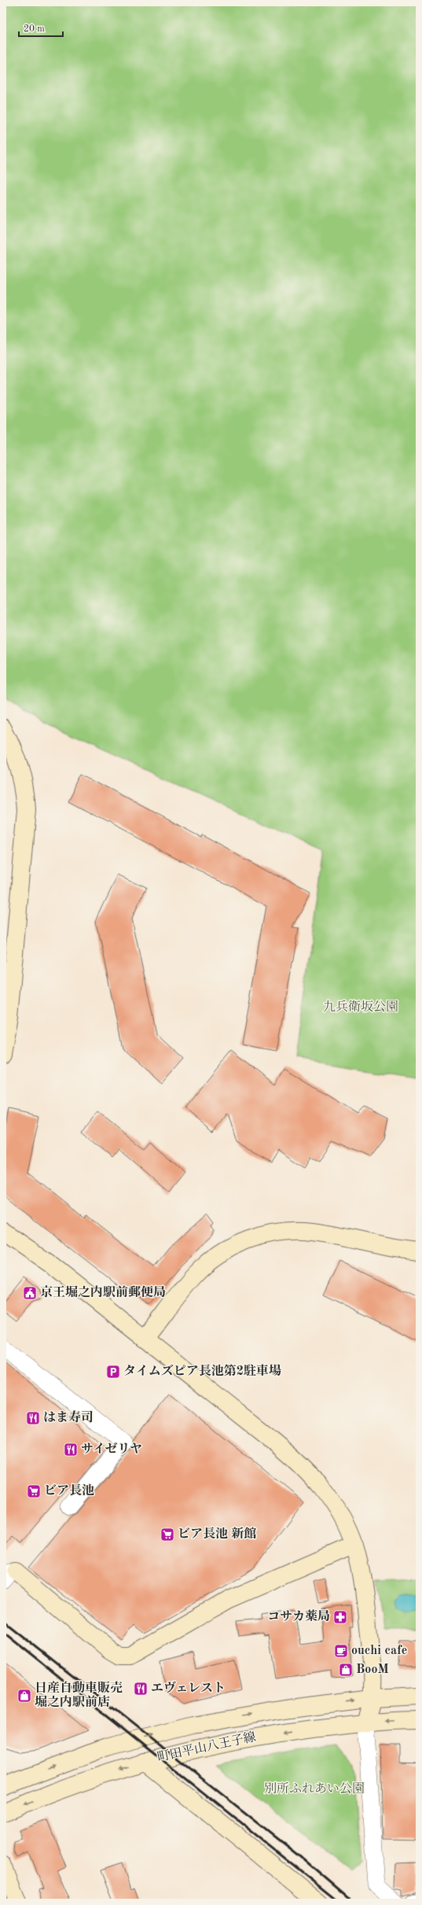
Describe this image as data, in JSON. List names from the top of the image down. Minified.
{"streets":{"street":["町田平山八王子線"]},"parks":["九兵衛坂公園","別所ふれあい公園"],"places":{"public building":["京王堀之内駅前郵便局"],"parking":["タイムズピア長池第2駐車場"],"restaurant":["はま寿司","サイゼリヤ","エヴェレスト"],"supermarket":["ビア長池","ビア長池 新館"],"pharmacy":["コサカ薬局"],"cafe":["ouchi cafe"],"shop":["BooM","日産自動車販売 堀之内駅前店"]},"scale_bar":"20 m"}
